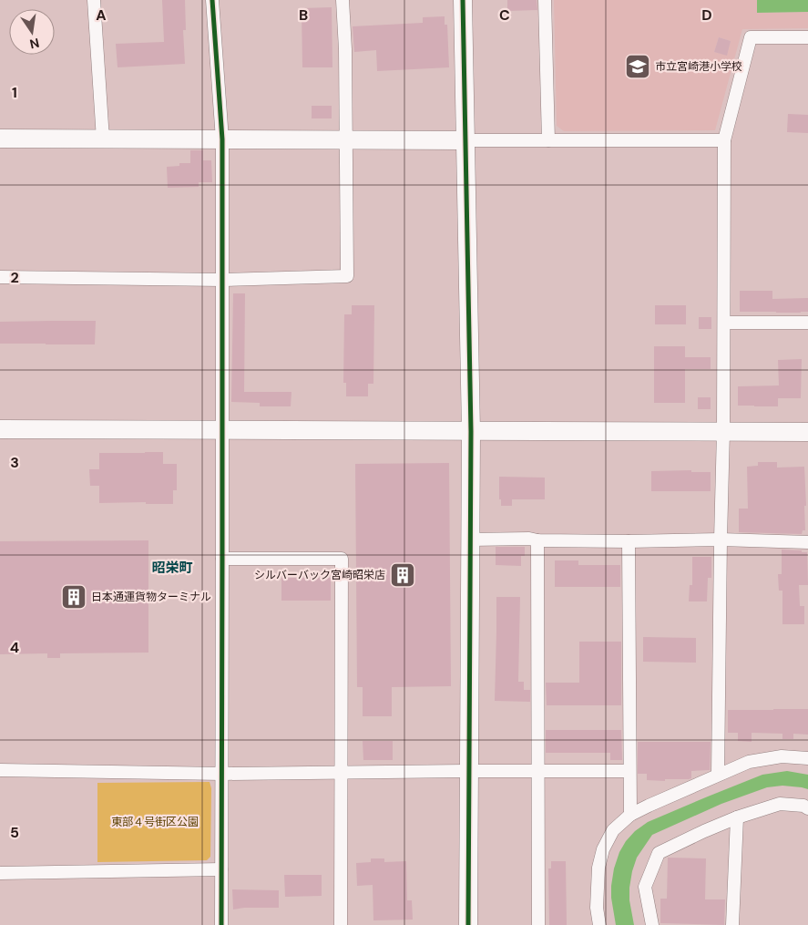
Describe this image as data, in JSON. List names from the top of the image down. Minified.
{"districts":["昭栄町"],"parks":["東部４号街区公園"],"places":{"school or university":["市立宮崎港小学校"],"building":["シルバーバック宮崎昭栄店","日本通運貨物ターミナル"]},"north":"bottom","grid":{"columns":["A","B","C","D"],"rows":["1","2","3","4","5"]}}
